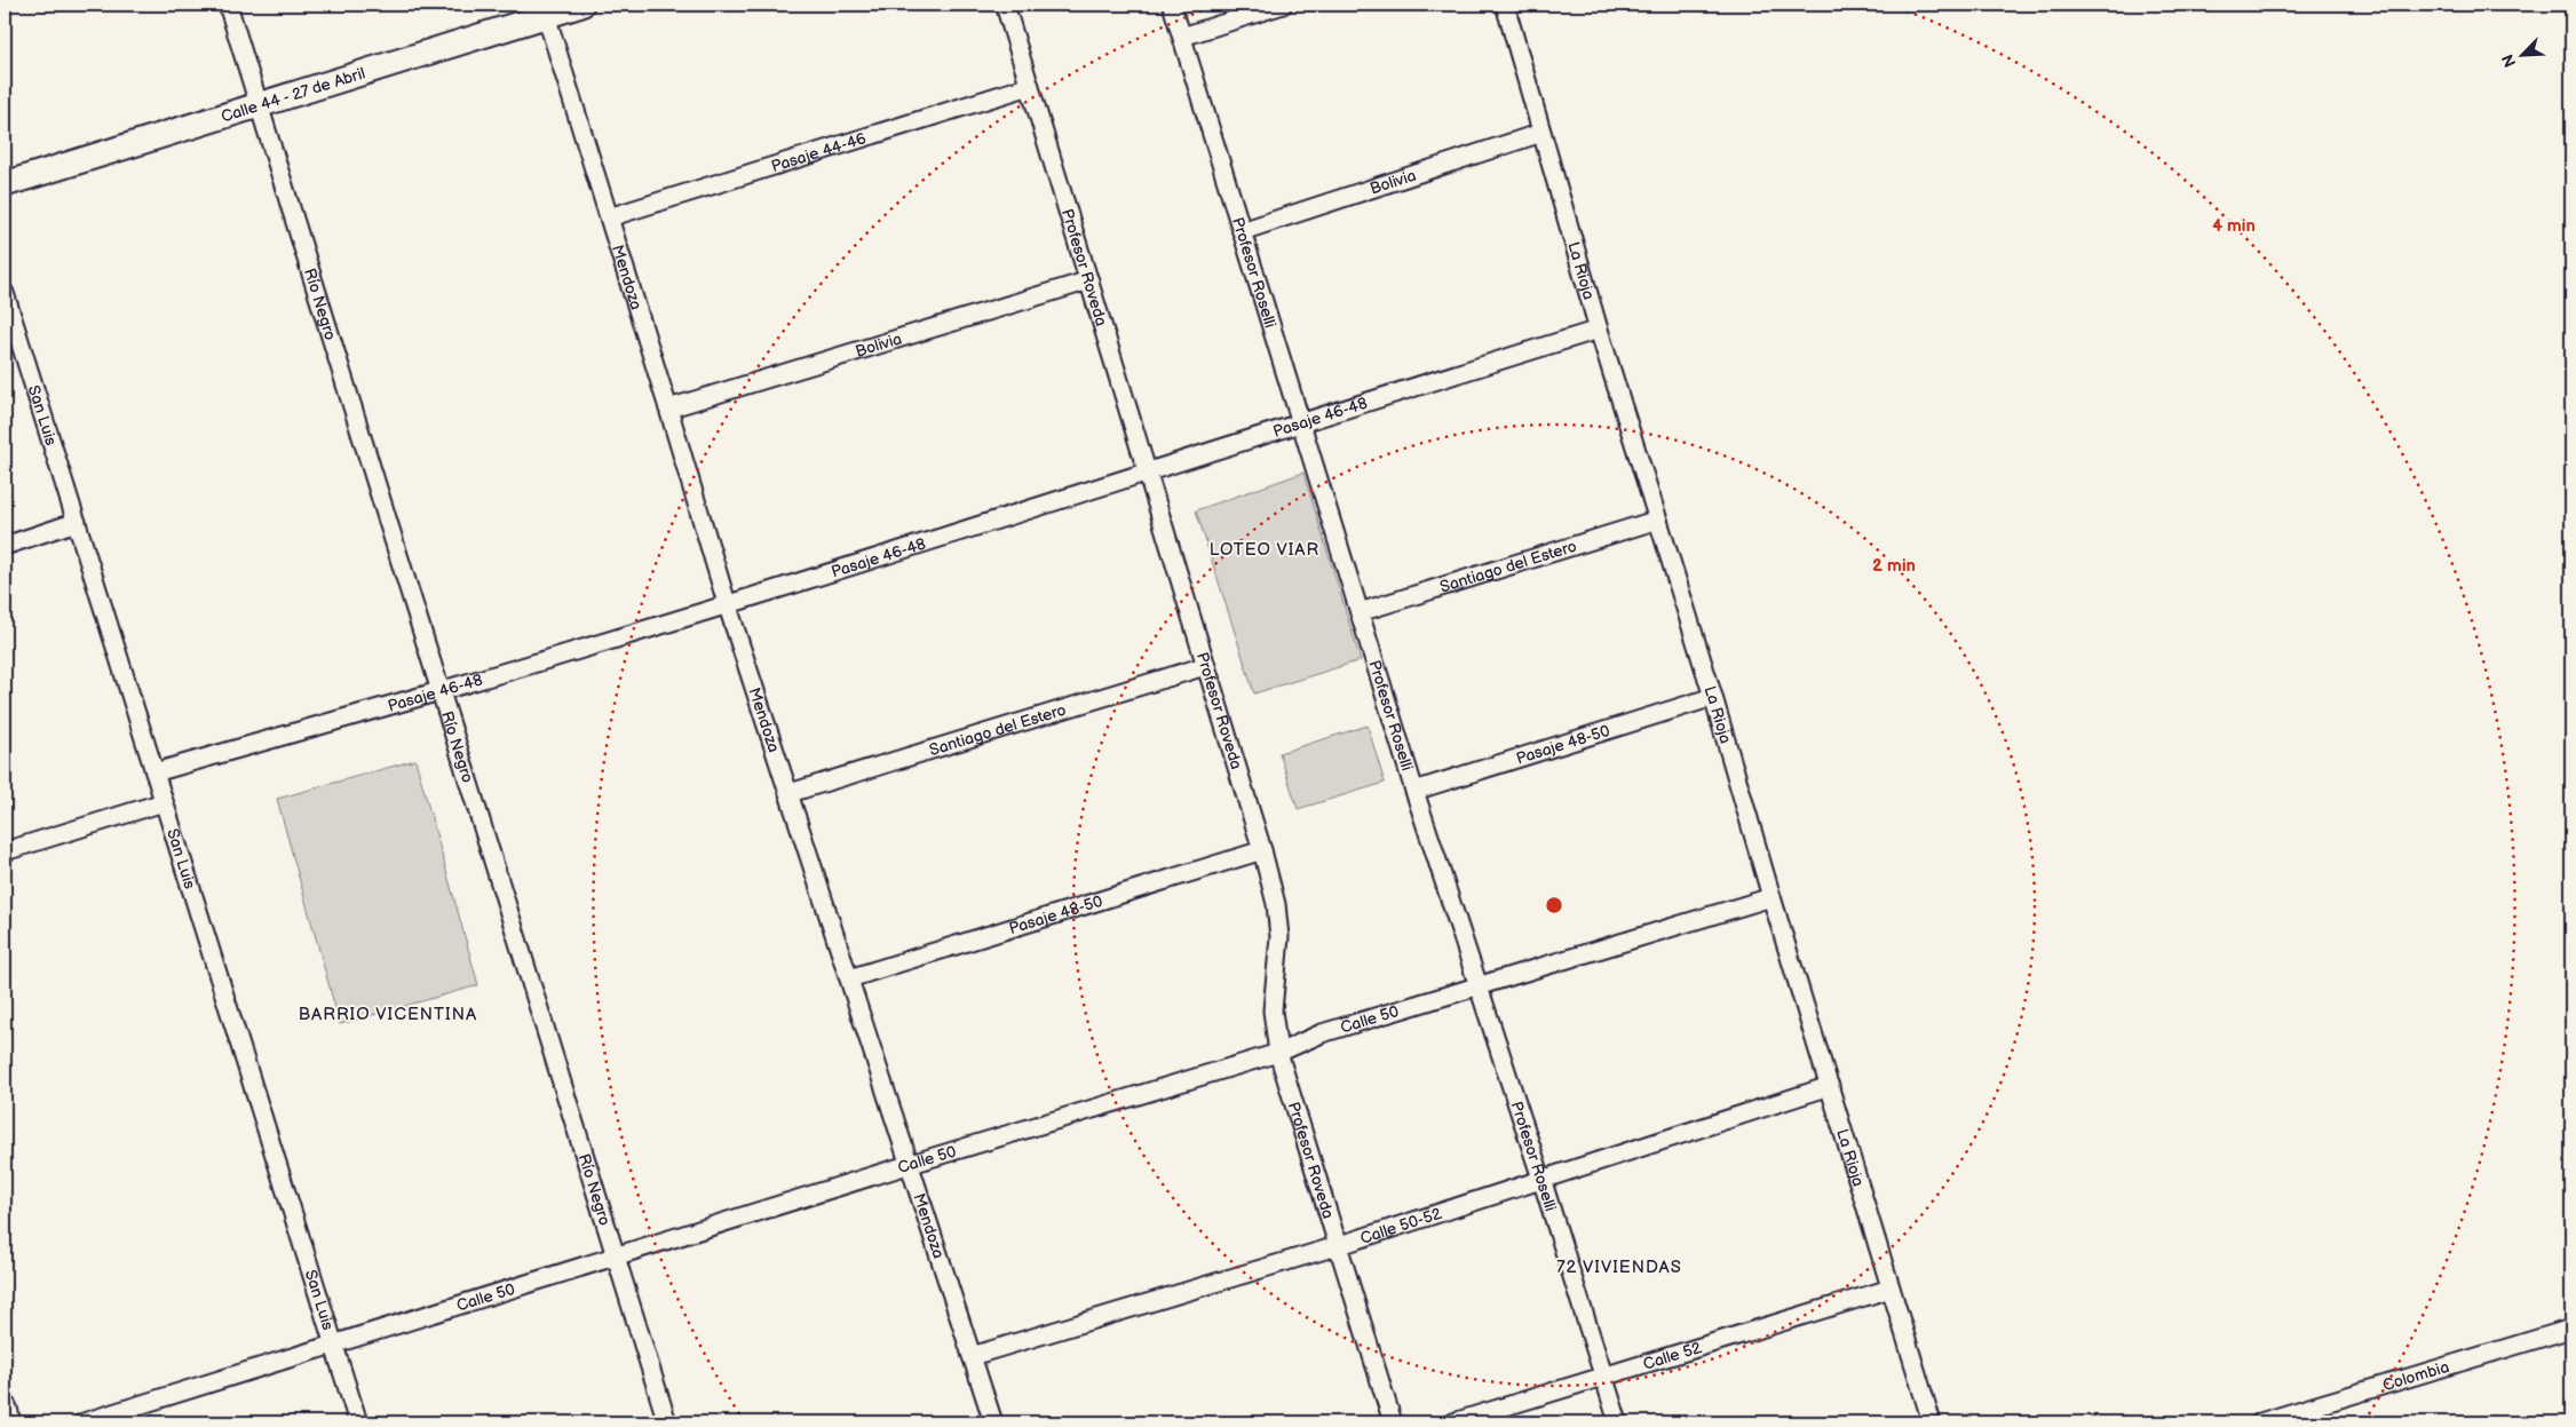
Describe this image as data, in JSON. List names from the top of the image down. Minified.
{"streets":{"street":["Calle 44 - 27 de Abril","Pasaje 44-46","Bolivia","Profesor Roveda","La Rioja","Profesor Roselli","Mendoza","Río Negro","San Luis","Pasaje 46-48","Santiago del Estero","Pasaje 48-50","Calle 50","Calle 50-52","Calle 52","Colombia"]},"crossings":[["Calle 44 - 27 de Abril","Mendoza"],["Calle 44 - 27 de Abril","Río Negro"],["Pasaje 44-46","Profesor Roveda"],["Pasaje 44-46","Mendoza"],["Bolivia","Profesor Roveda"],["Bolivia","La Rioja"],["Bolivia","Profesor Roselli"],["Bolivia","Mendoza"],["Profesor Roveda","Pasaje 46-48"],["Profesor Roveda","Santiago del Estero"],["Profesor Roveda","Pasaje 48-50"],["Profesor Roveda","Calle 50"],["Profesor Roveda","Calle 50-52"],["La Rioja","Pasaje 46-48"],["La Rioja","Santiago del Estero"],["La Rioja","Pasaje 48-50"],["La Rioja","Calle 50"],["La Rioja","Calle 50-52"],["La Rioja","Calle 52"],["Profesor Roselli","Pasaje 46-48"],["Profesor Roselli","Santiago del Estero"],["Profesor Roselli","Pasaje 48-50"],["Profesor Roselli","Calle 50"],["Profesor Roselli","Calle 50-52"],["Profesor Roselli","Calle 52"],["Mendoza","Pasaje 46-48"],["Mendoza","Santiago del Estero"],["Mendoza","Pasaje 48-50"],["Mendoza","Calle 50"],["Mendoza","Calle 50-52"],["Río Negro","Pasaje 46-48"],["Río Negro","Calle 50"],["San Luis","Pasaje 46-48"],["San Luis","Calle 50"]],"districts":["LOTEO VIAR","BARRIO VICENTINA","72 VIVIENDAS"],"north":"bottom left","rings":["4 min","2 min"]}
